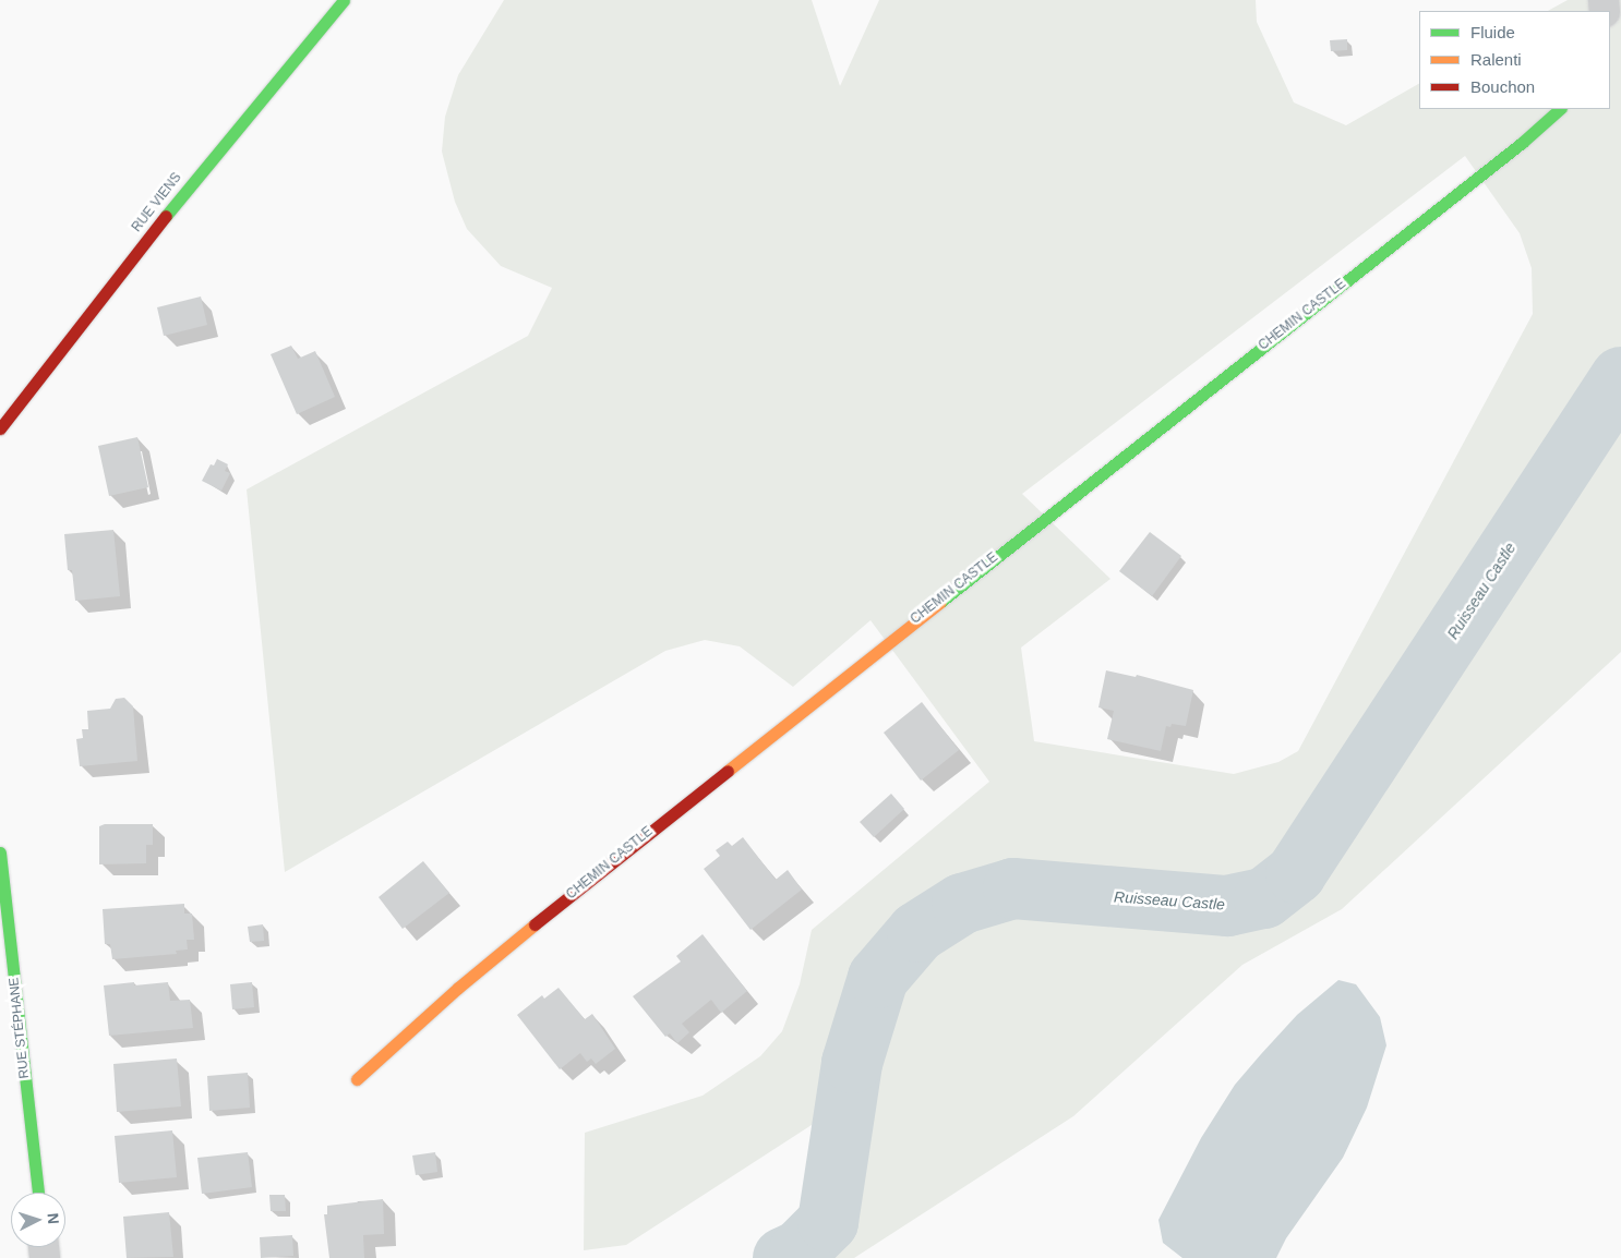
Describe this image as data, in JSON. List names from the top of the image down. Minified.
{"streets":{"street":["RUE VIENS","CHEMIN CASTLE","RUE STÉPHANE"]},"water":["Ruisseau Castle"],"legend":["Fluide","Ralenti","Bouchon"],"north":"right"}
